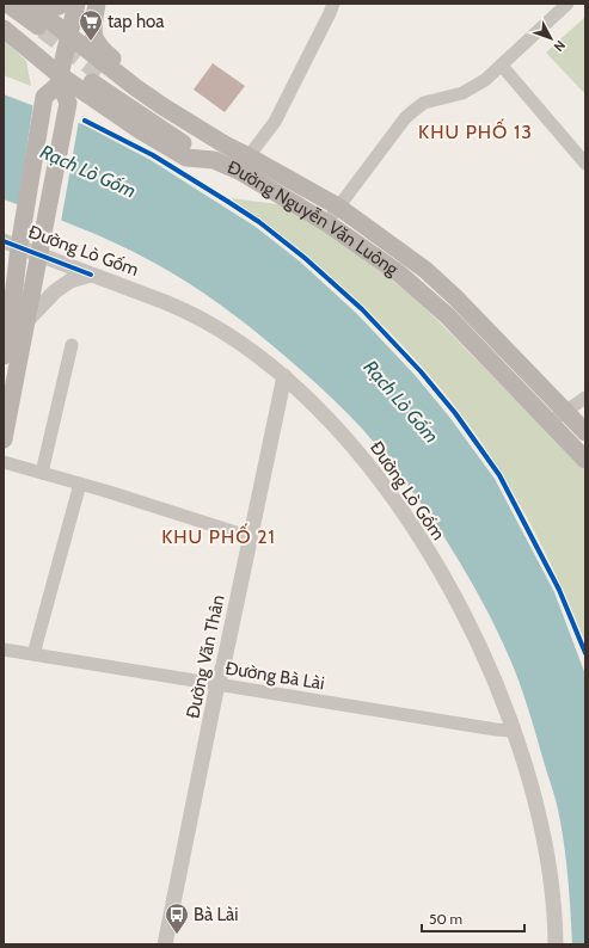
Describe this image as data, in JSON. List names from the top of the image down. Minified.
{"streets":{"main road":["Đường Nguyễn Văn Luông"],"street":["Đường Lò Gốm","Đường Văn Thân","Đường Bà Lài"]},"crossings":[["Đường Lò Gốm","Đường Văn Thân"],["Đường Lò Gốm","Đường Bà Lài"],["Đường Văn Thân","Đường Bà Lài"]],"districts":["KHU PHỐ 13","KHU PHỐ 21"],"water":["Rạch Lò Gốm"],"places":{"supermarket":["tap hoa"],"bus stop":["Bà Lài"]},"scale_bar":"50 m","north":"bottom right"}
